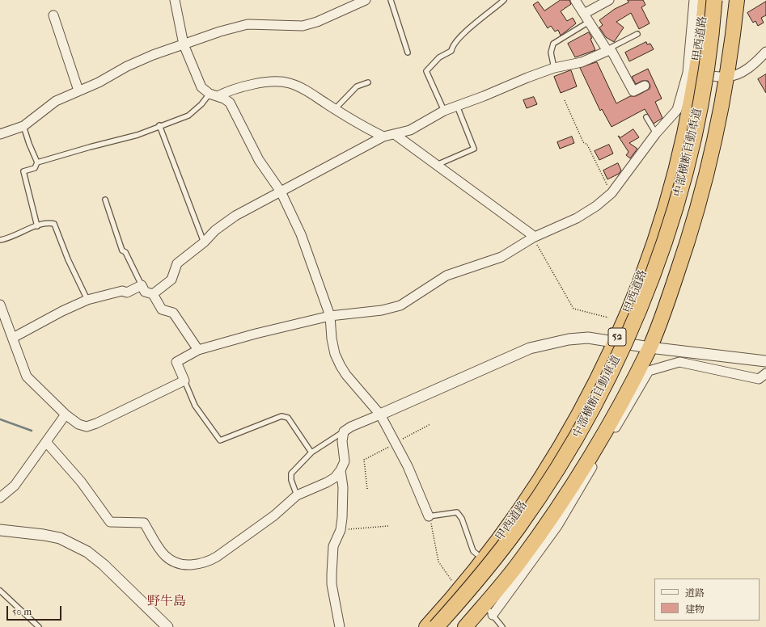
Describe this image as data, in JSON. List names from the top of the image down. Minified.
{"streets":{"highway":["甲西道路","中部横断自動車道","52"]},"districts":["野牛島"],"legend":["道路","建物"],"scale_bar":"50 m"}
